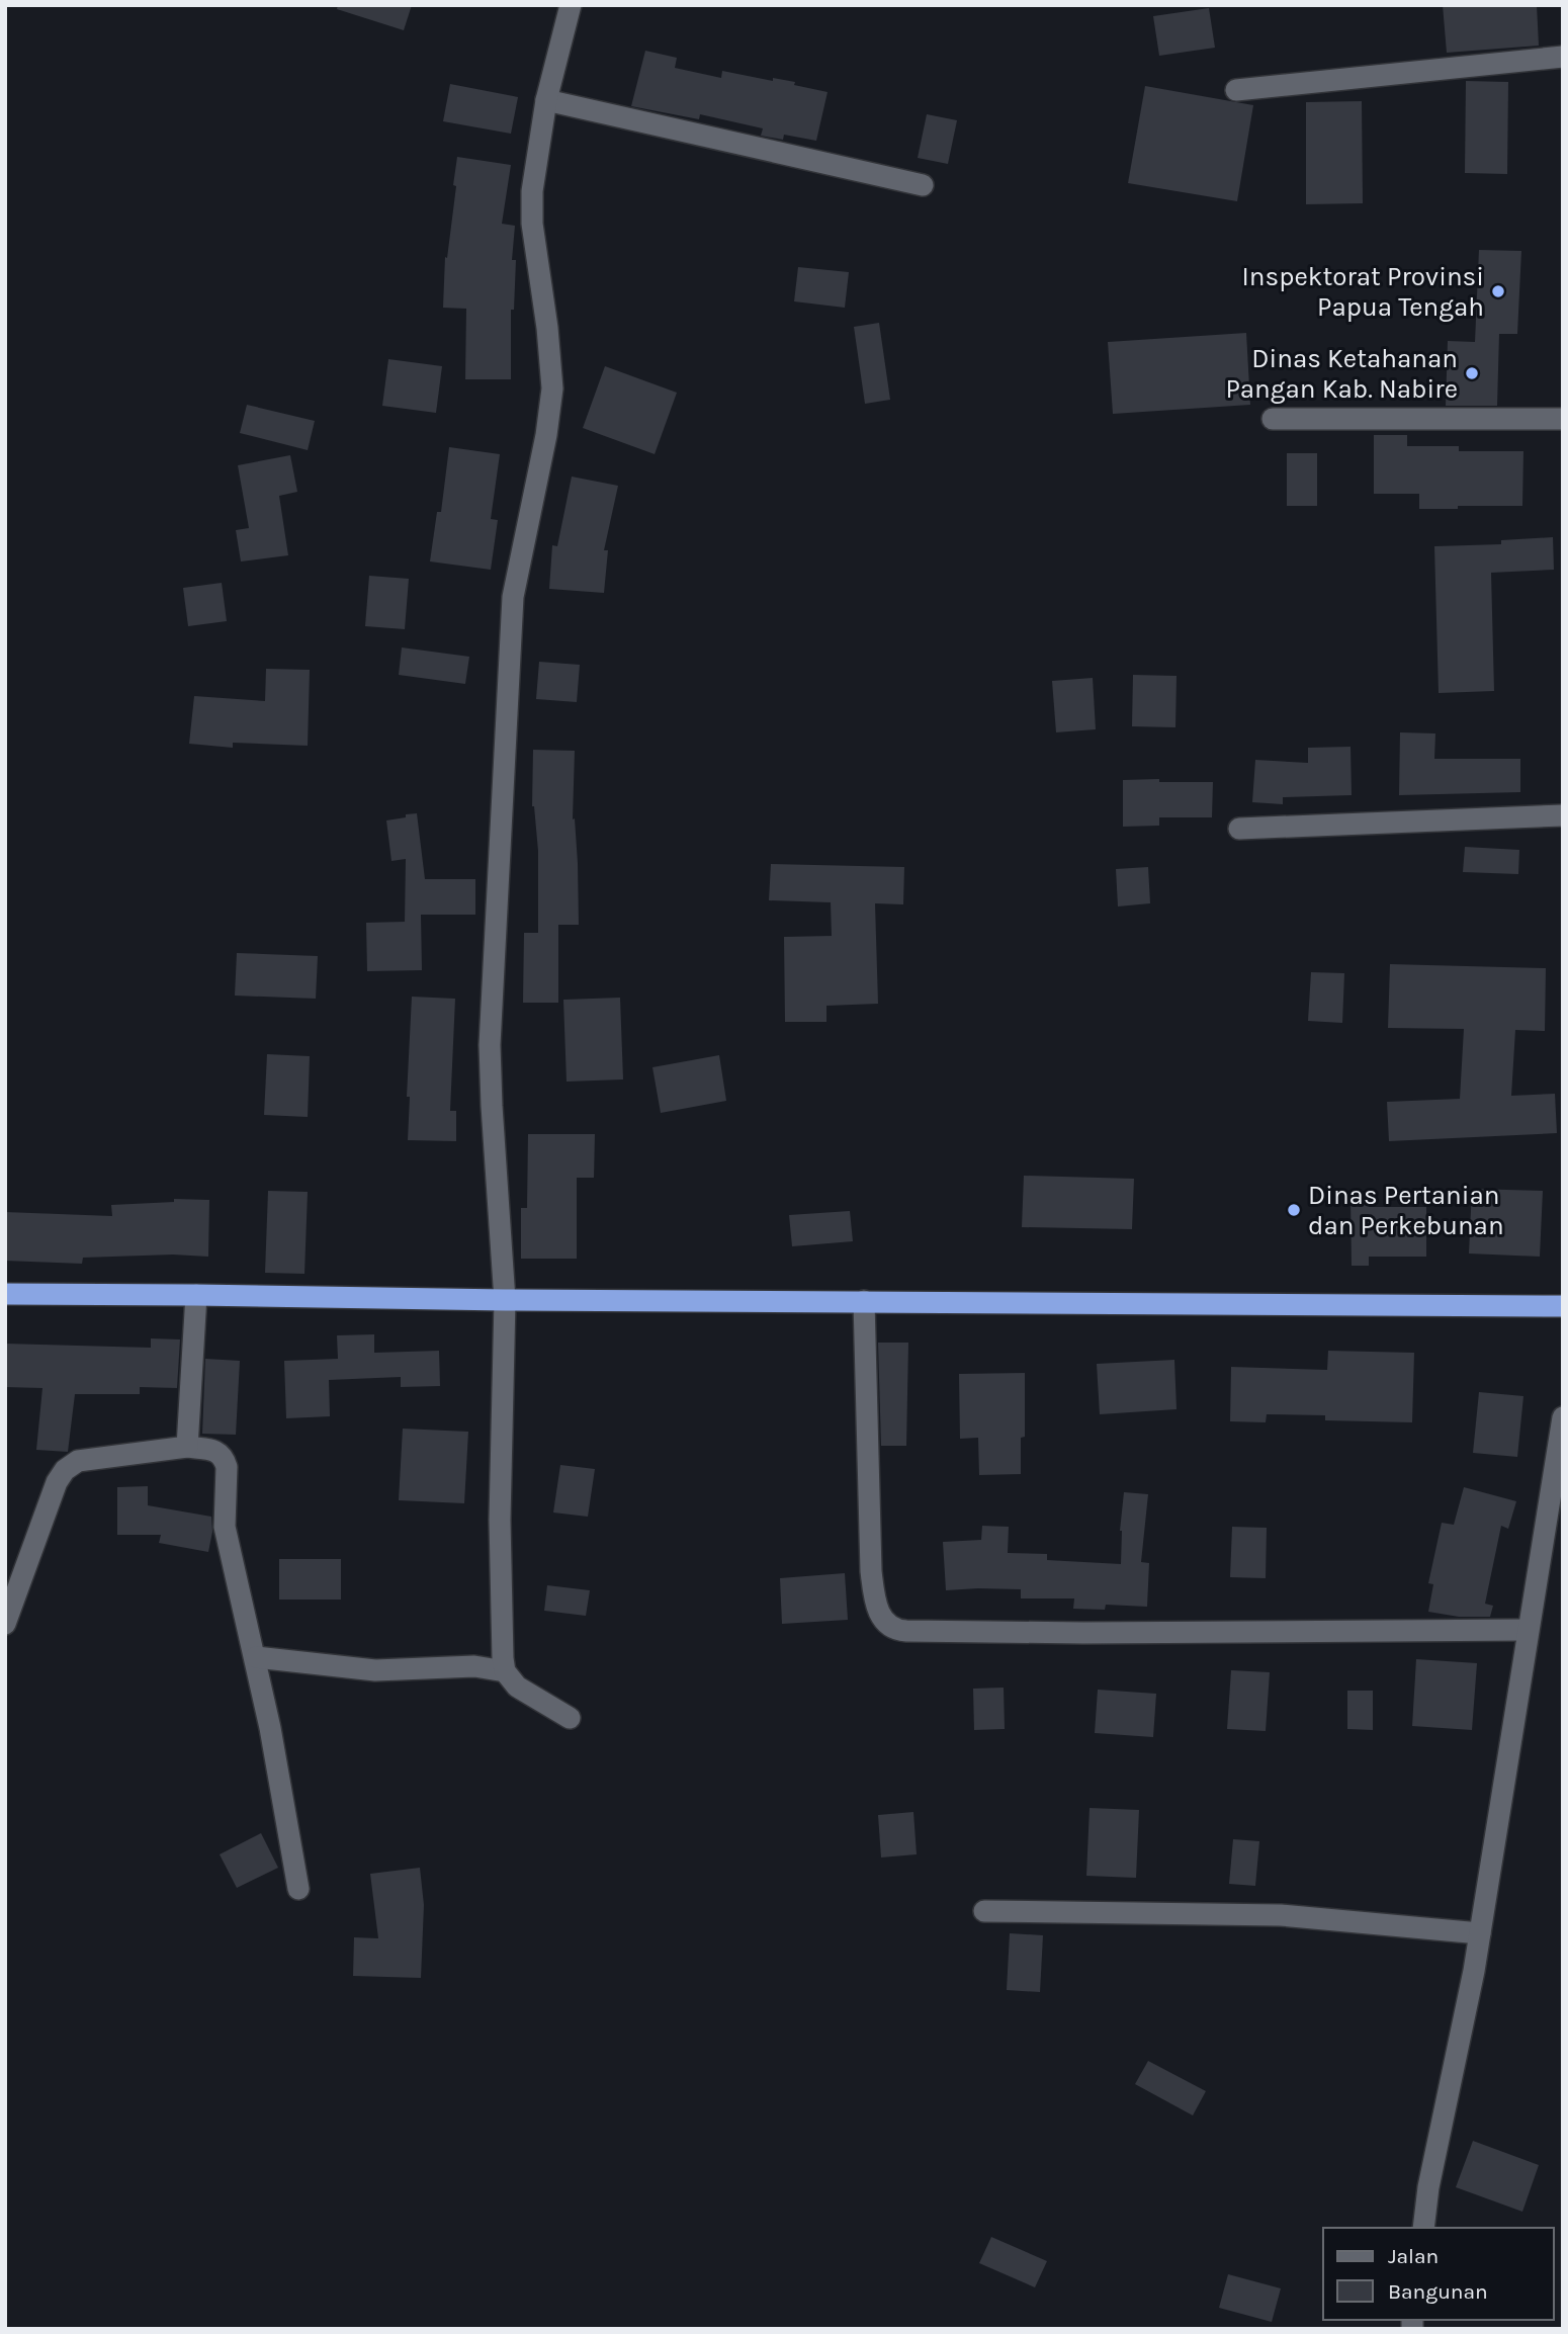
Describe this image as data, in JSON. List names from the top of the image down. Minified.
{"places":["Inspektorat Provinsi Papua Tengah","Dinas Ketahanan Pangan Kab. Nabire","Dinas Pertanian dan Perkebunan"],"legend":["Jalan","Bangunan"]}
